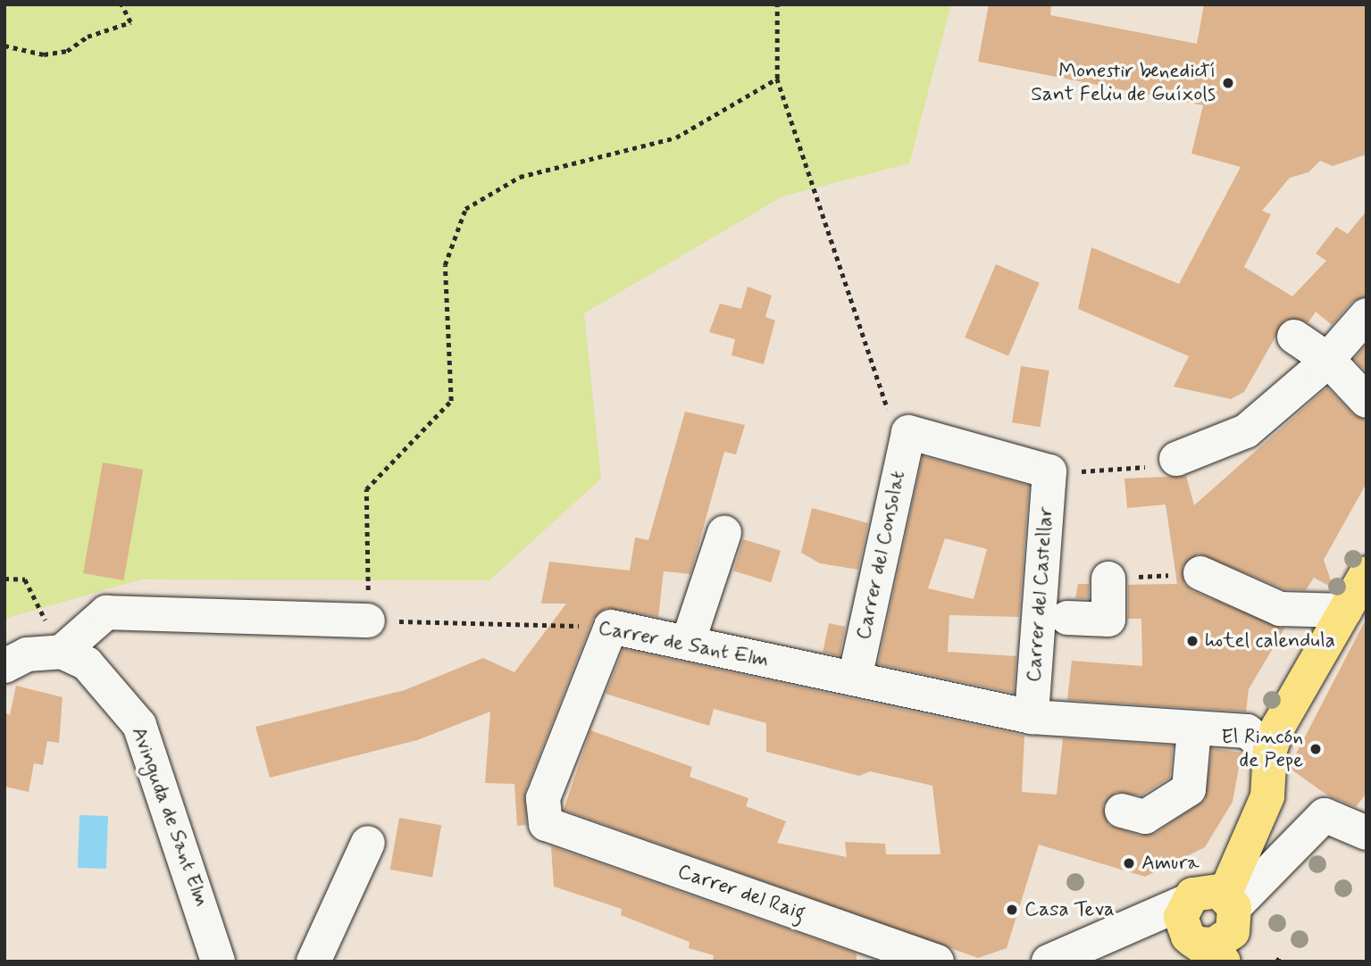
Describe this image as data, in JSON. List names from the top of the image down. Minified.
{"streets":{"street":["Carrer del Consolat","Carrer del Castellar","Carrer de Sant Elm","Avinguda de Sant Elm","Carrer del Raig"]},"crossings":[["Carrer del Consolat","Carrer de Sant Elm"],["Carrer del Castellar","Carrer de Sant Elm"],["Carrer de Sant Elm","Carrer del Raig"]],"places":["Monestir benedictí Sant Feliu de Guíxols","hotel calendula","El Rincón de Pepe","Amura","Casa Teva"]}
